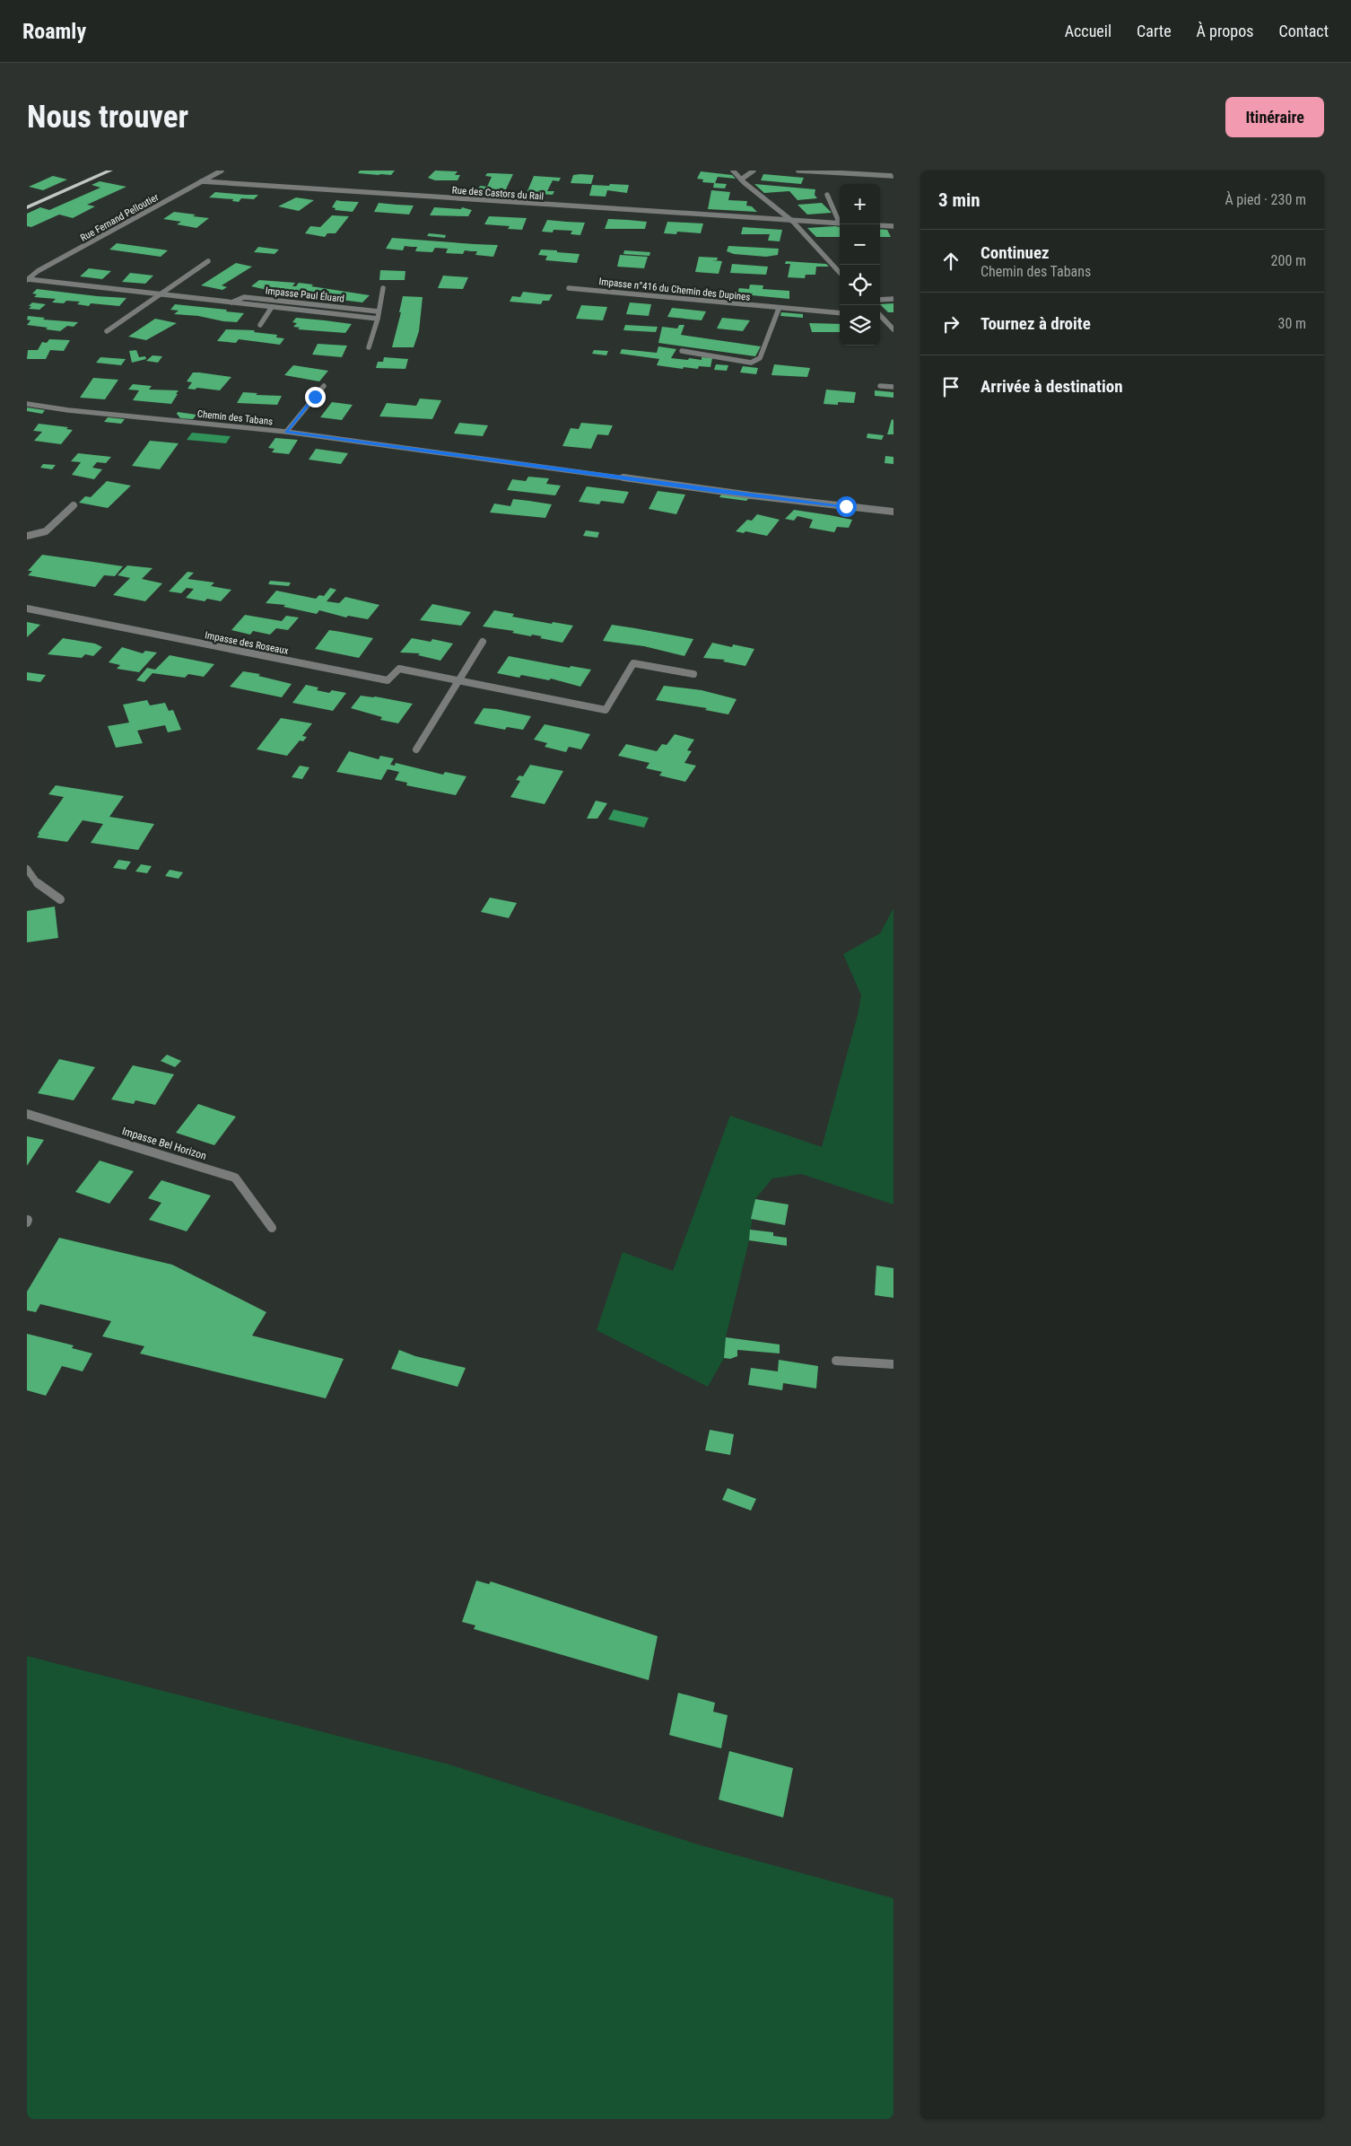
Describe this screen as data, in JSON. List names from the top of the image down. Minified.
{"streets":{"street":["Rue des Castors du Rail","Rue Fernand Pelloutier","Impasse n°416 du Chemin des Dupines","Impasse Paul Éluard","Chemin des Tabans","Impasse des Roseaux","Impasse Bel Horizon"]},"crossings":[["Rue des Castors du Rail","Rue Fernand Pelloutier"],["Rue Fernand Pelloutier","Impasse Paul Éluard"]],"page":{"header":"Roamly","nav":["Accueil","Carte","À propos","Contact"],"buttons":"Itinéraire","title":"Nous trouver","heading":["3 min","À pied · 230 m"],"map_buttons":["+","−"],"list":[["Continuez","Chemin des Tabans","200 m"],["Tournez à droite","30 m"],"Arrivée à destination"]}}
